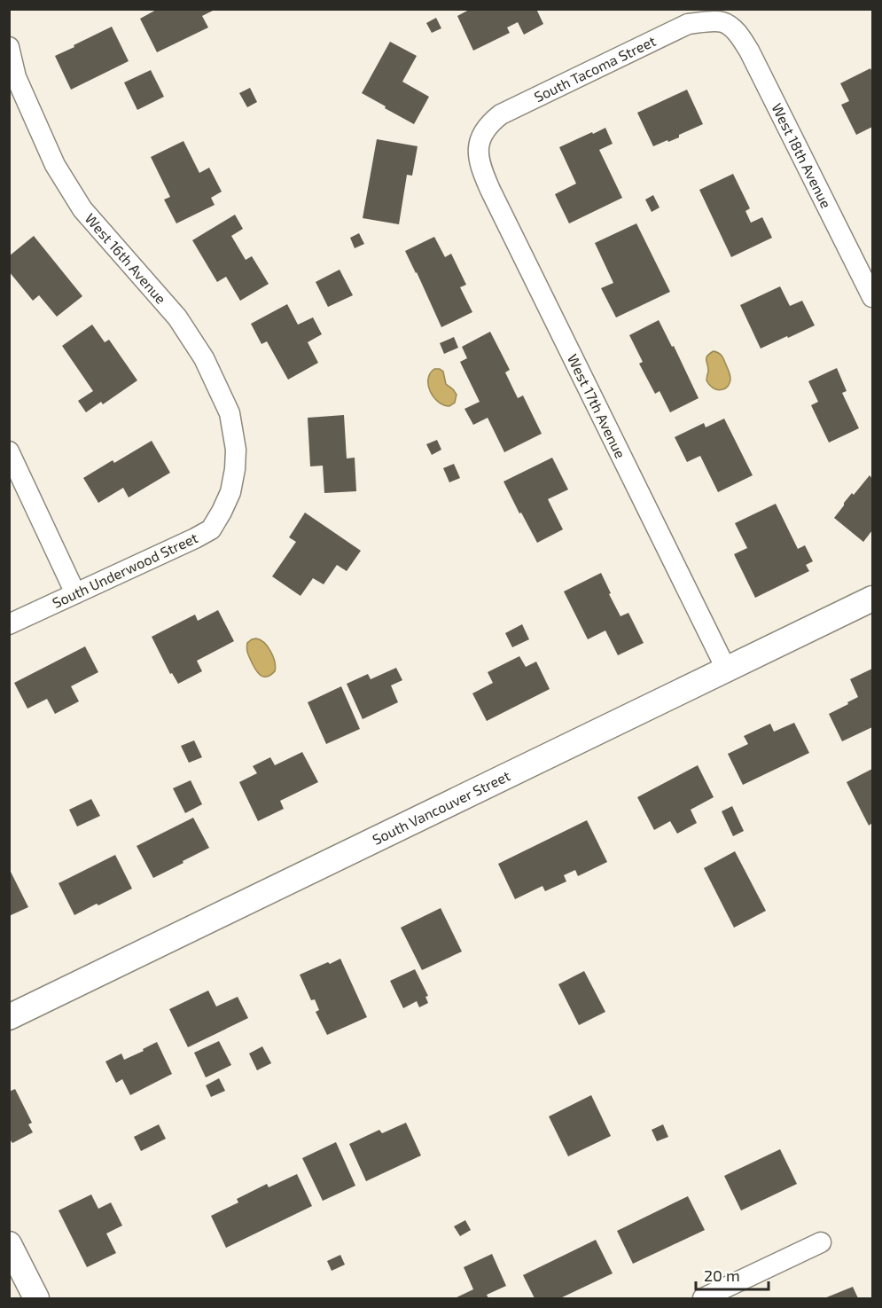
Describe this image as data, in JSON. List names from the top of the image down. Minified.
{"streets":{"street":["South Tacoma Street","West 18th Avenue","West 16th Avenue","West 17th Avenue","South Underwood Street","South Vancouver Street"]},"crossings":[["South Tacoma Street","West 18th Avenue"],["South Tacoma Street","West 17th Avenue"],["West 16th Avenue","South Underwood Street"],["West 17th Avenue","South Vancouver Street"]],"scale_bar":"20 m"}
